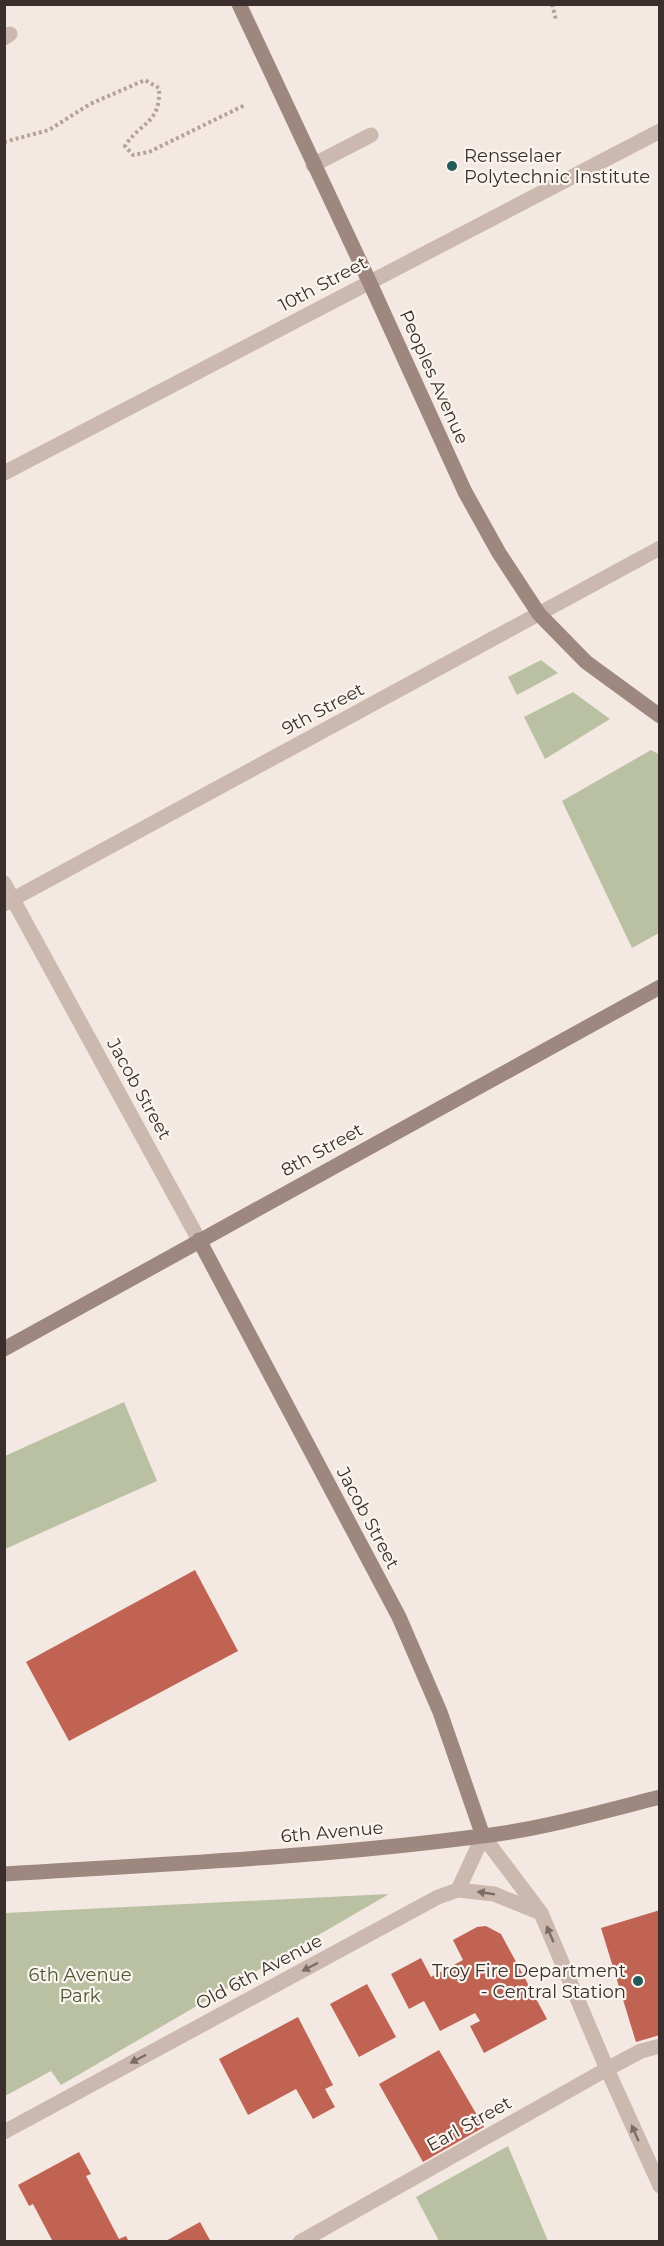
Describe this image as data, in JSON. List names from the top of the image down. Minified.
{"streets":{"street":["10th Street","Peoples Avenue","9th Street","Jacob Street","8th Street","6th Avenue","Old 6th Avenue","Earl Street"]},"crossings":[["10th Street","Peoples Avenue"],["Peoples Avenue","9th Street"],["9th Street","Jacob Street"],["Jacob Street","8th Street"],["Jacob Street","6th Avenue"],["Jacob Street","Old 6th Avenue"],["Jacob Street","Earl Street"]],"one_way":["Old 6th Avenue"],"parks":["6th Avenue Park"],"places":["Rensselaer Polytechnic Institute","Troy Fire Department - Central Station"]}
